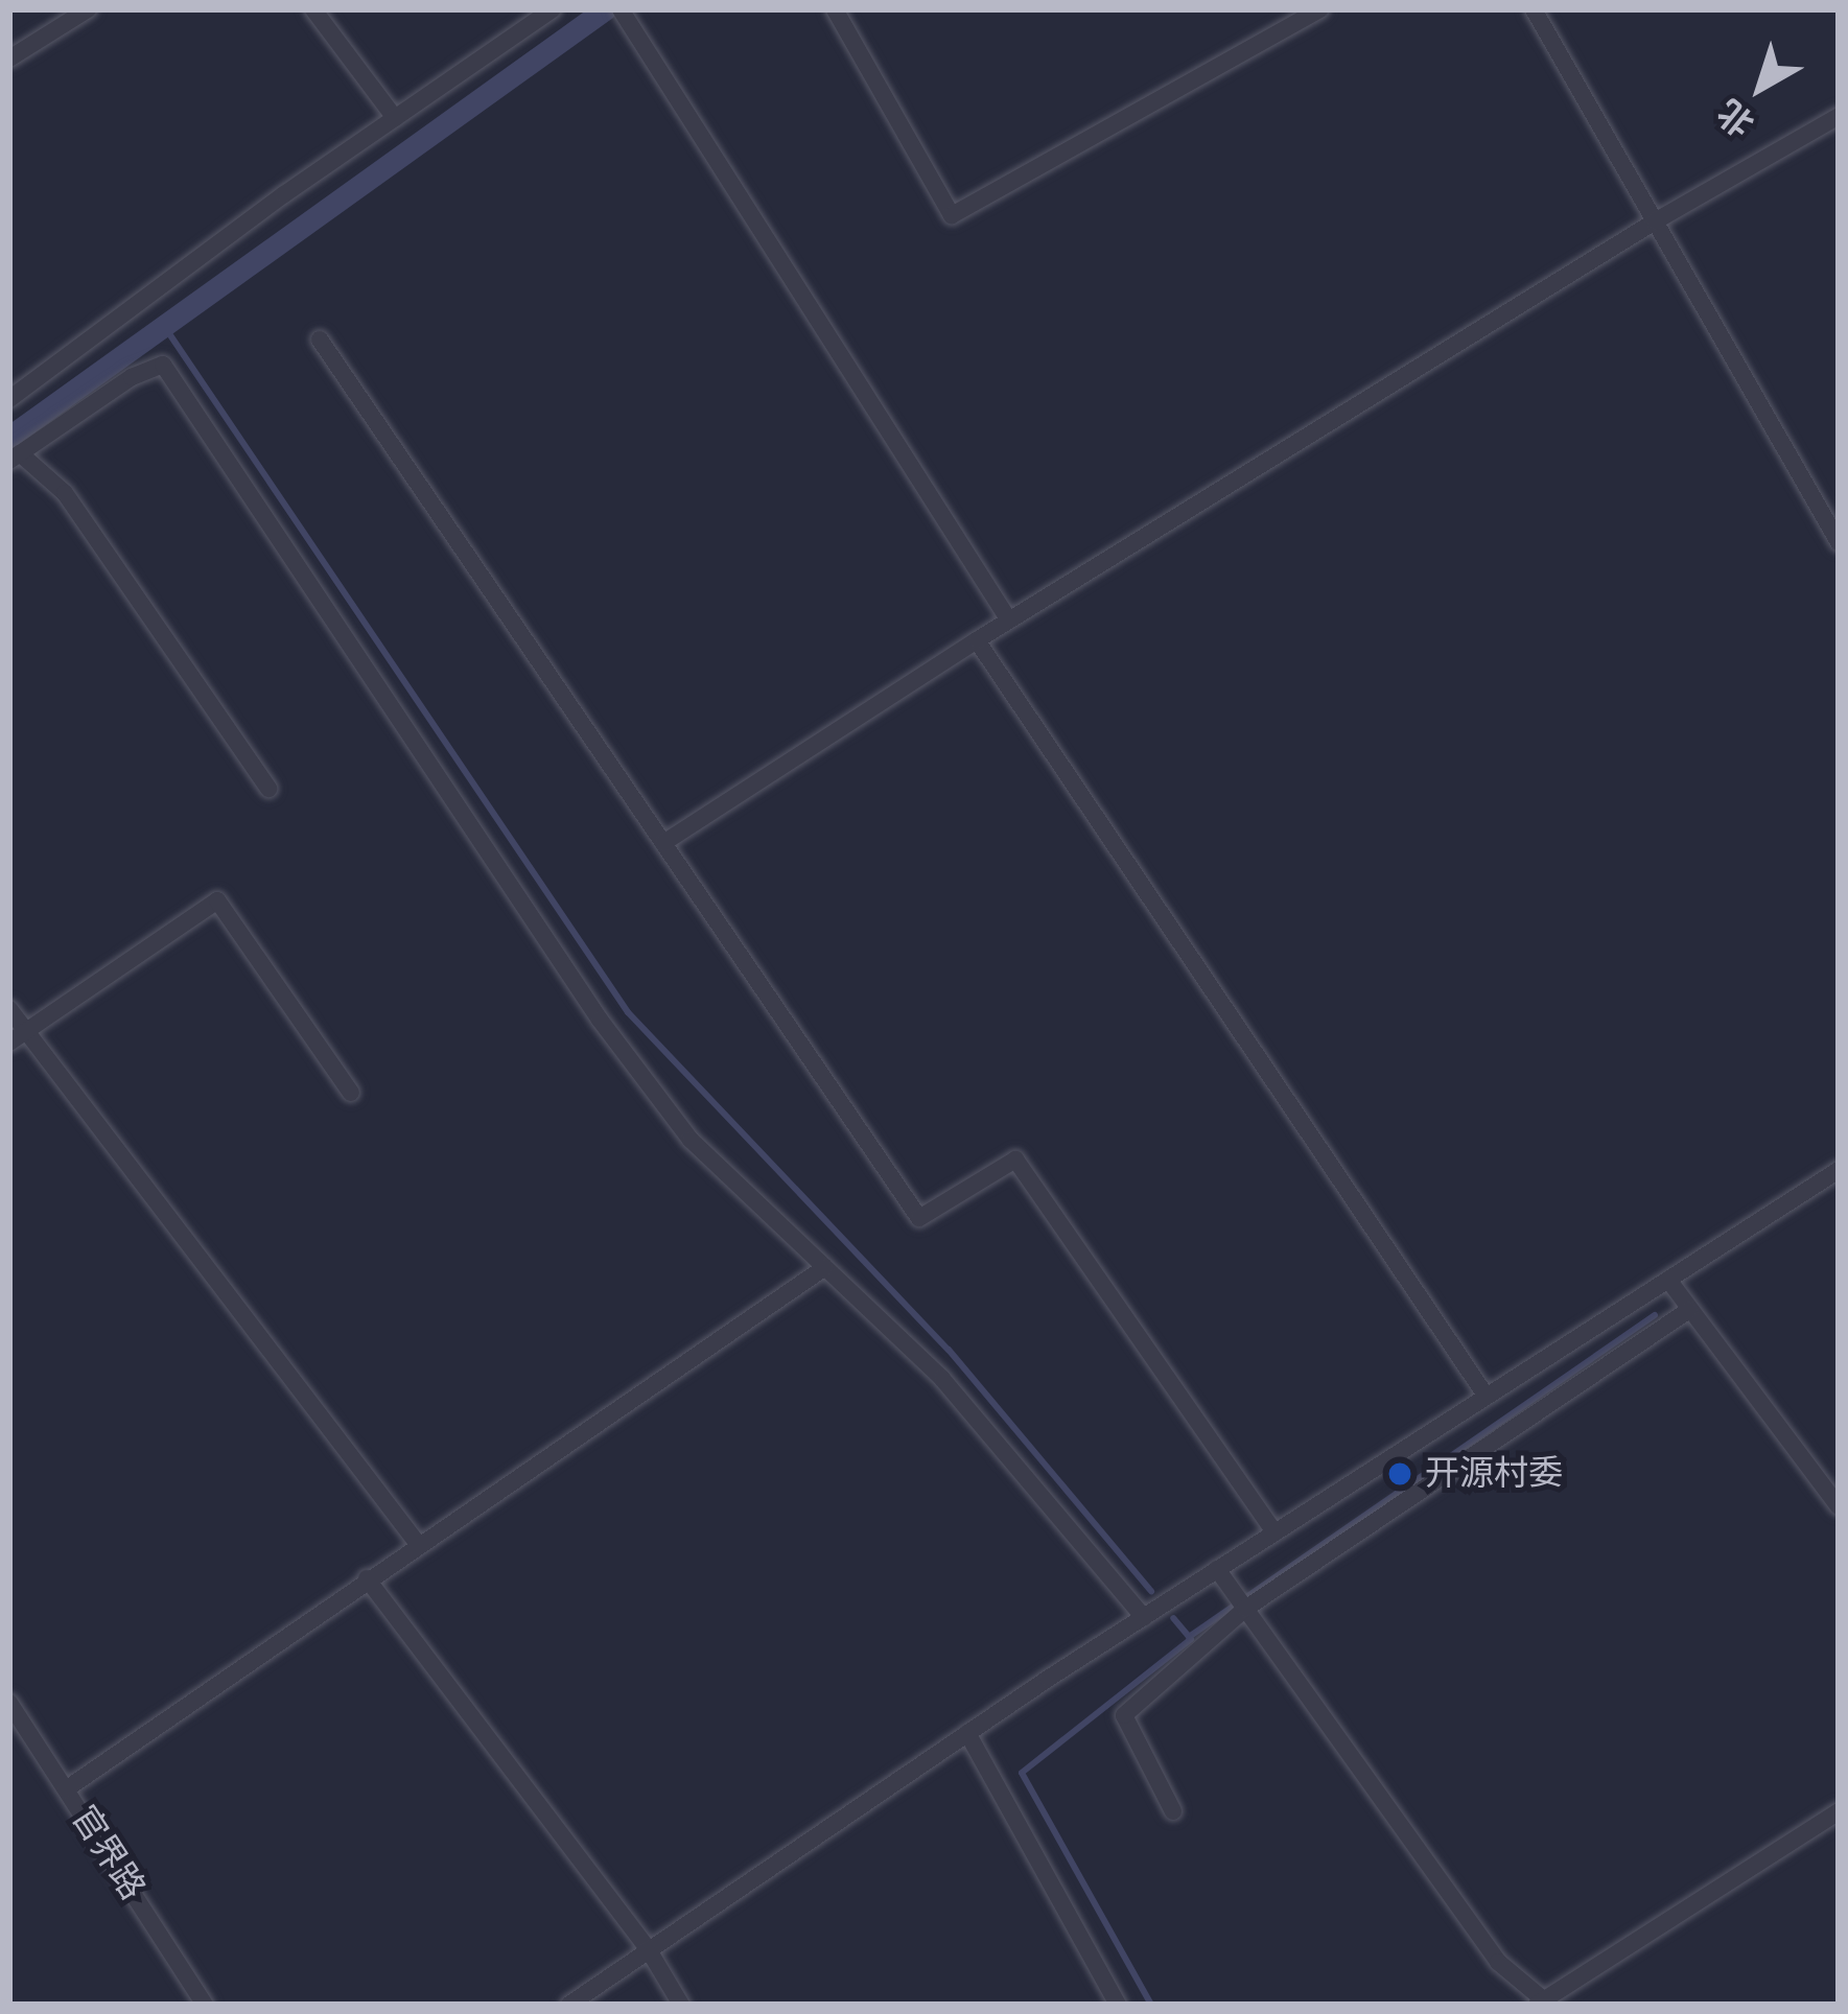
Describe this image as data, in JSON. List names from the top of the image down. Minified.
{"streets":{"street":["官界路"]},"places":["开源村委"],"north":"bottom left"}
